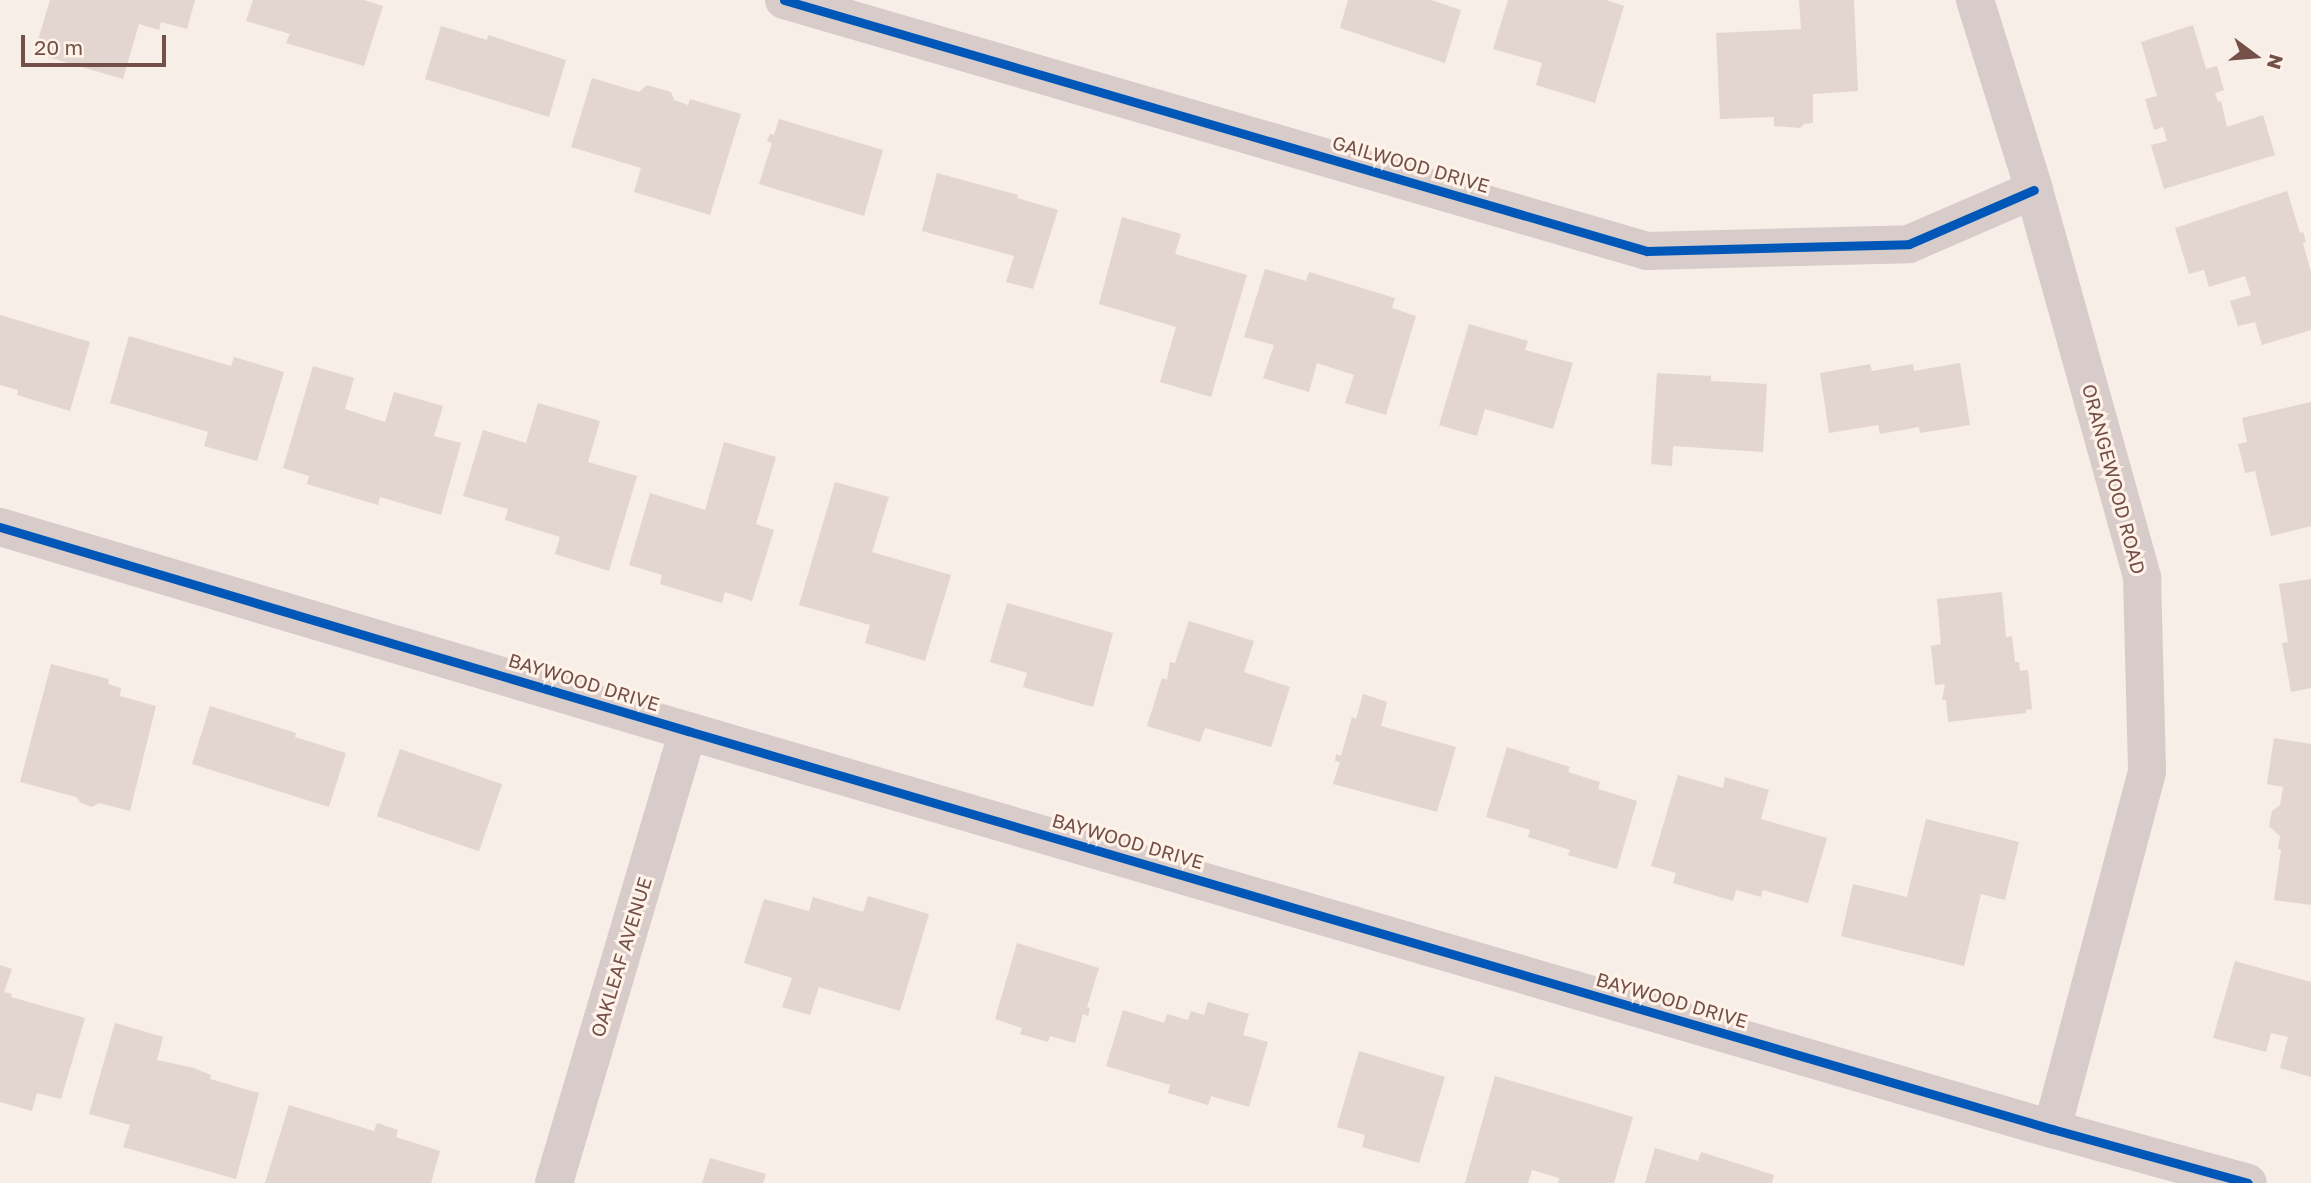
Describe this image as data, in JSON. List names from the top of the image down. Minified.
{"streets":{"street":["GAILWOOD DRIVE","ORANGEWOOD ROAD","BAYWOOD DRIVE","OAKLEAF AVENUE"]},"crossings":[["GAILWOOD DRIVE","ORANGEWOOD ROAD"],["ORANGEWOOD ROAD","BAYWOOD DRIVE"],["BAYWOOD DRIVE","OAKLEAF AVENUE"]],"scale_bar":"20 m","north":"right"}
